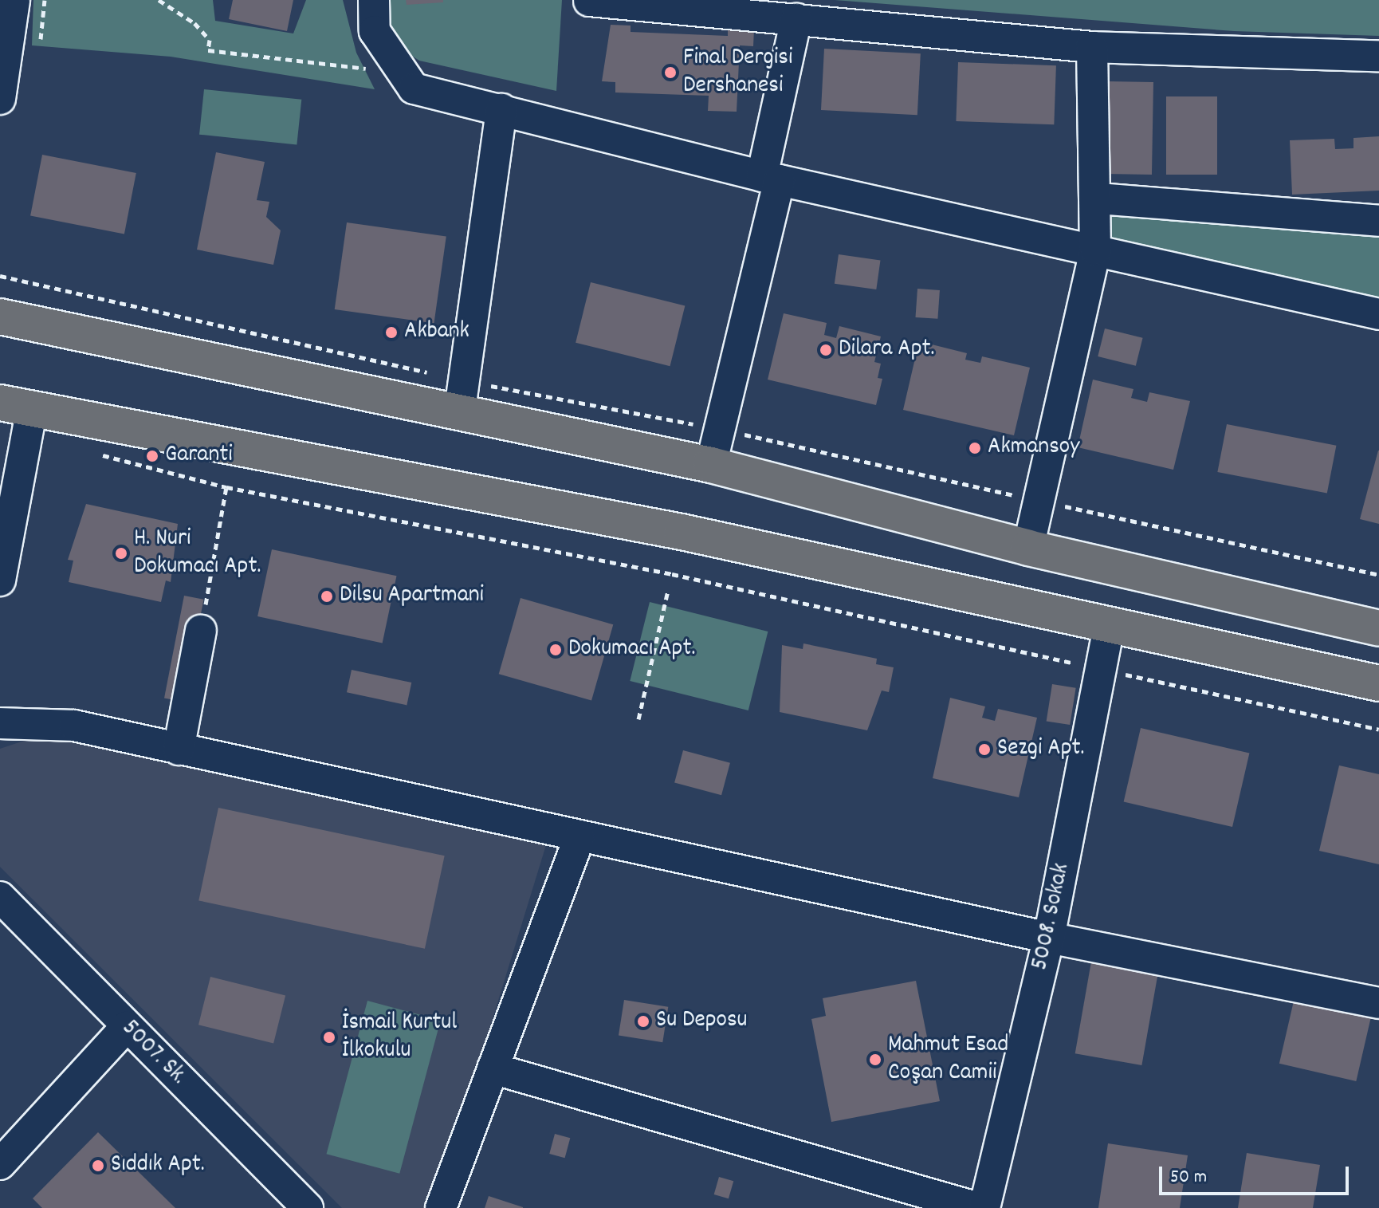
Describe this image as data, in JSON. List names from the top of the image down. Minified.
{"streets":{"street":["5008. Sokak","5007. Sk."]},"places":["Final Dergisi Dershanesi","Akbank","Dilara Apt.","Akmansoy","Garanti","H. Nuri Dokumacı Apt.","Dilsu Apartmani","Dokumacı Apt.","Sezgi Apt.","Su Deposu","İsmail Kurtul İlkokulu","Mahmut Esad Coşan Camii","Sıddık Apt."],"scale_bar":"50 m"}
